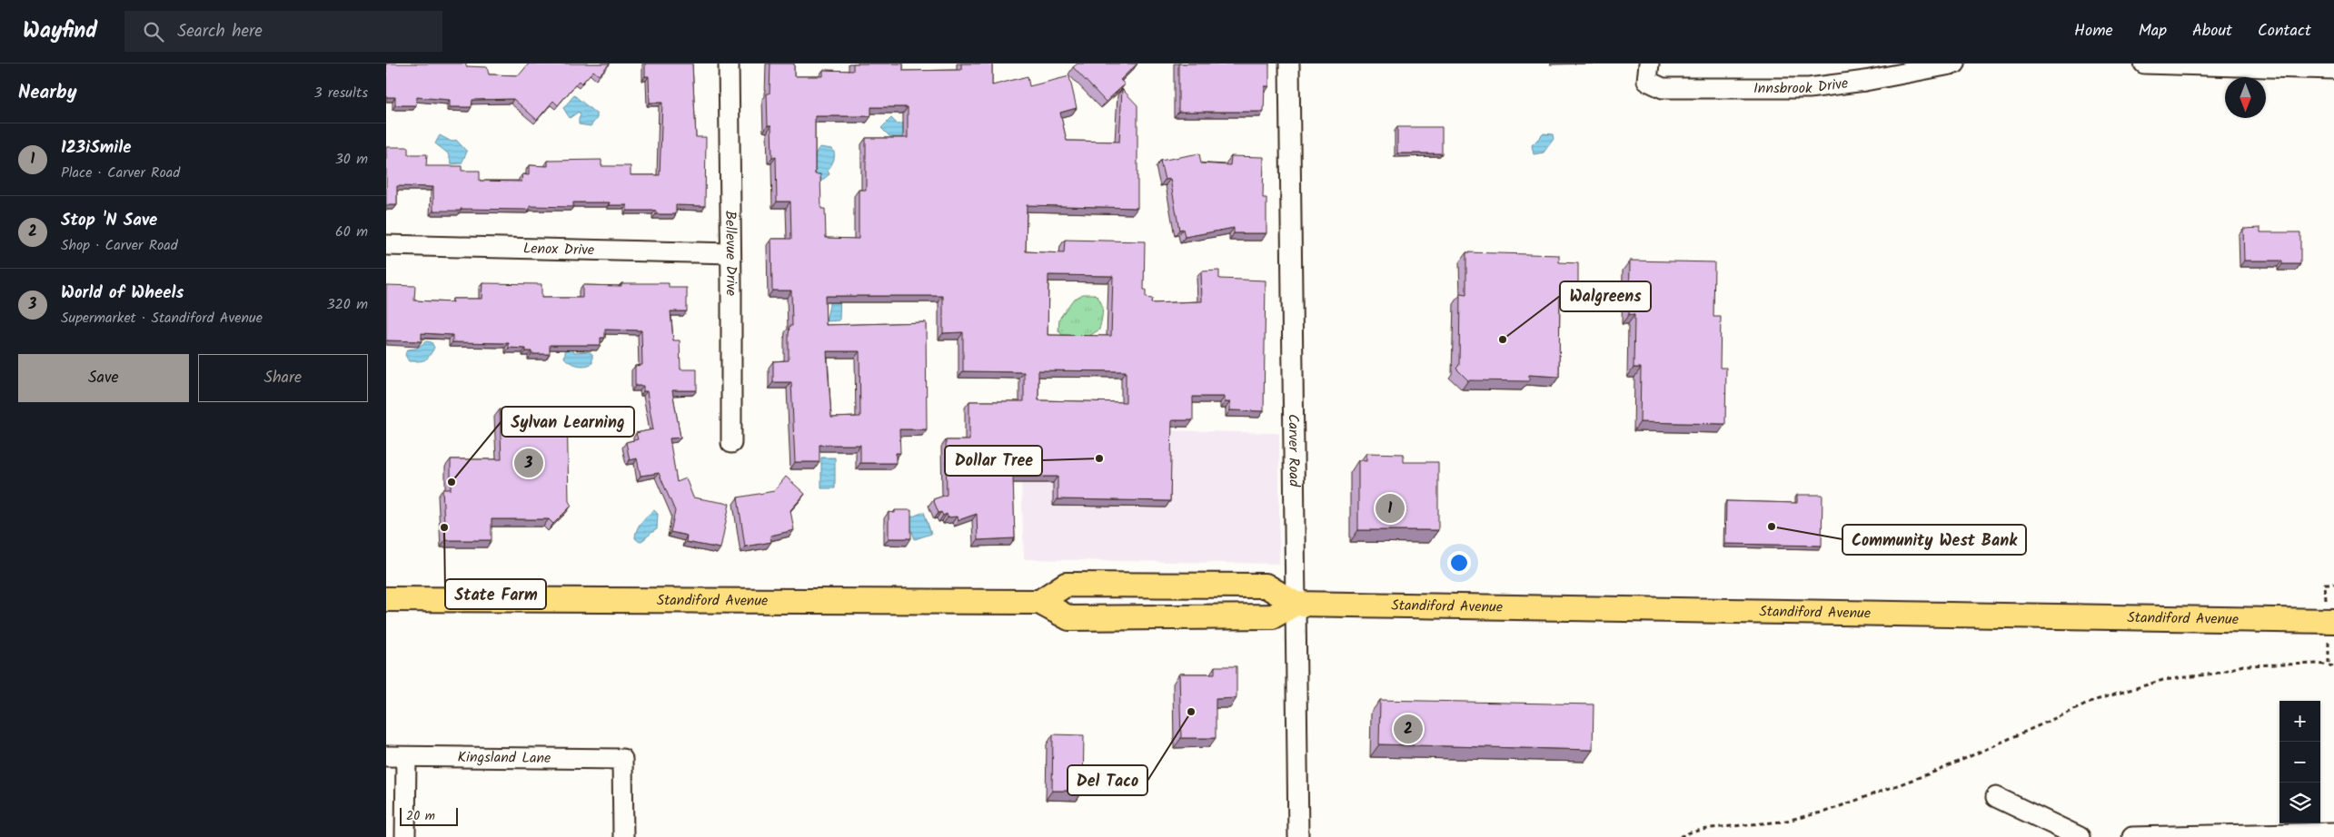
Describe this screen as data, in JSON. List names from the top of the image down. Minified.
{"streets":{"main road":["Standiford Avenue"],"street":["Innsbrook Drive","Lenox Drive","Bellevue Drive","Carver Road","Kingsland Lane"]},"crossings":[["Lenox Drive","Bellevue Drive"],["Carver Road","Standiford Avenue"]],"places":["Walgreens","Dollar Tree","Sylvan Learning","Community West Bank","State Farm","Del Taco"],"scale_bar":"20 m","north":"bottom","page":{"header":"Wayfind","search":"Search here","nav":["Home","Map","About","Contact"],"heading":["Nearby","3 results"],"list":[{"mark":"1","name":"123iSmile","note":"Place · Carver Road","value":"30 m"},{"mark":"2","name":"Stop 'N Save","note":"Shop · Carver Road","value":"60 m"},{"mark":"3","name":"World of Wheels","note":"Supermarket · Standiford Avenue","value":"320 m"}],"buttons":["Save","Share"],"pins":["3","1","2"],"map_buttons":["+","−"],"scale":"20 m"}}
